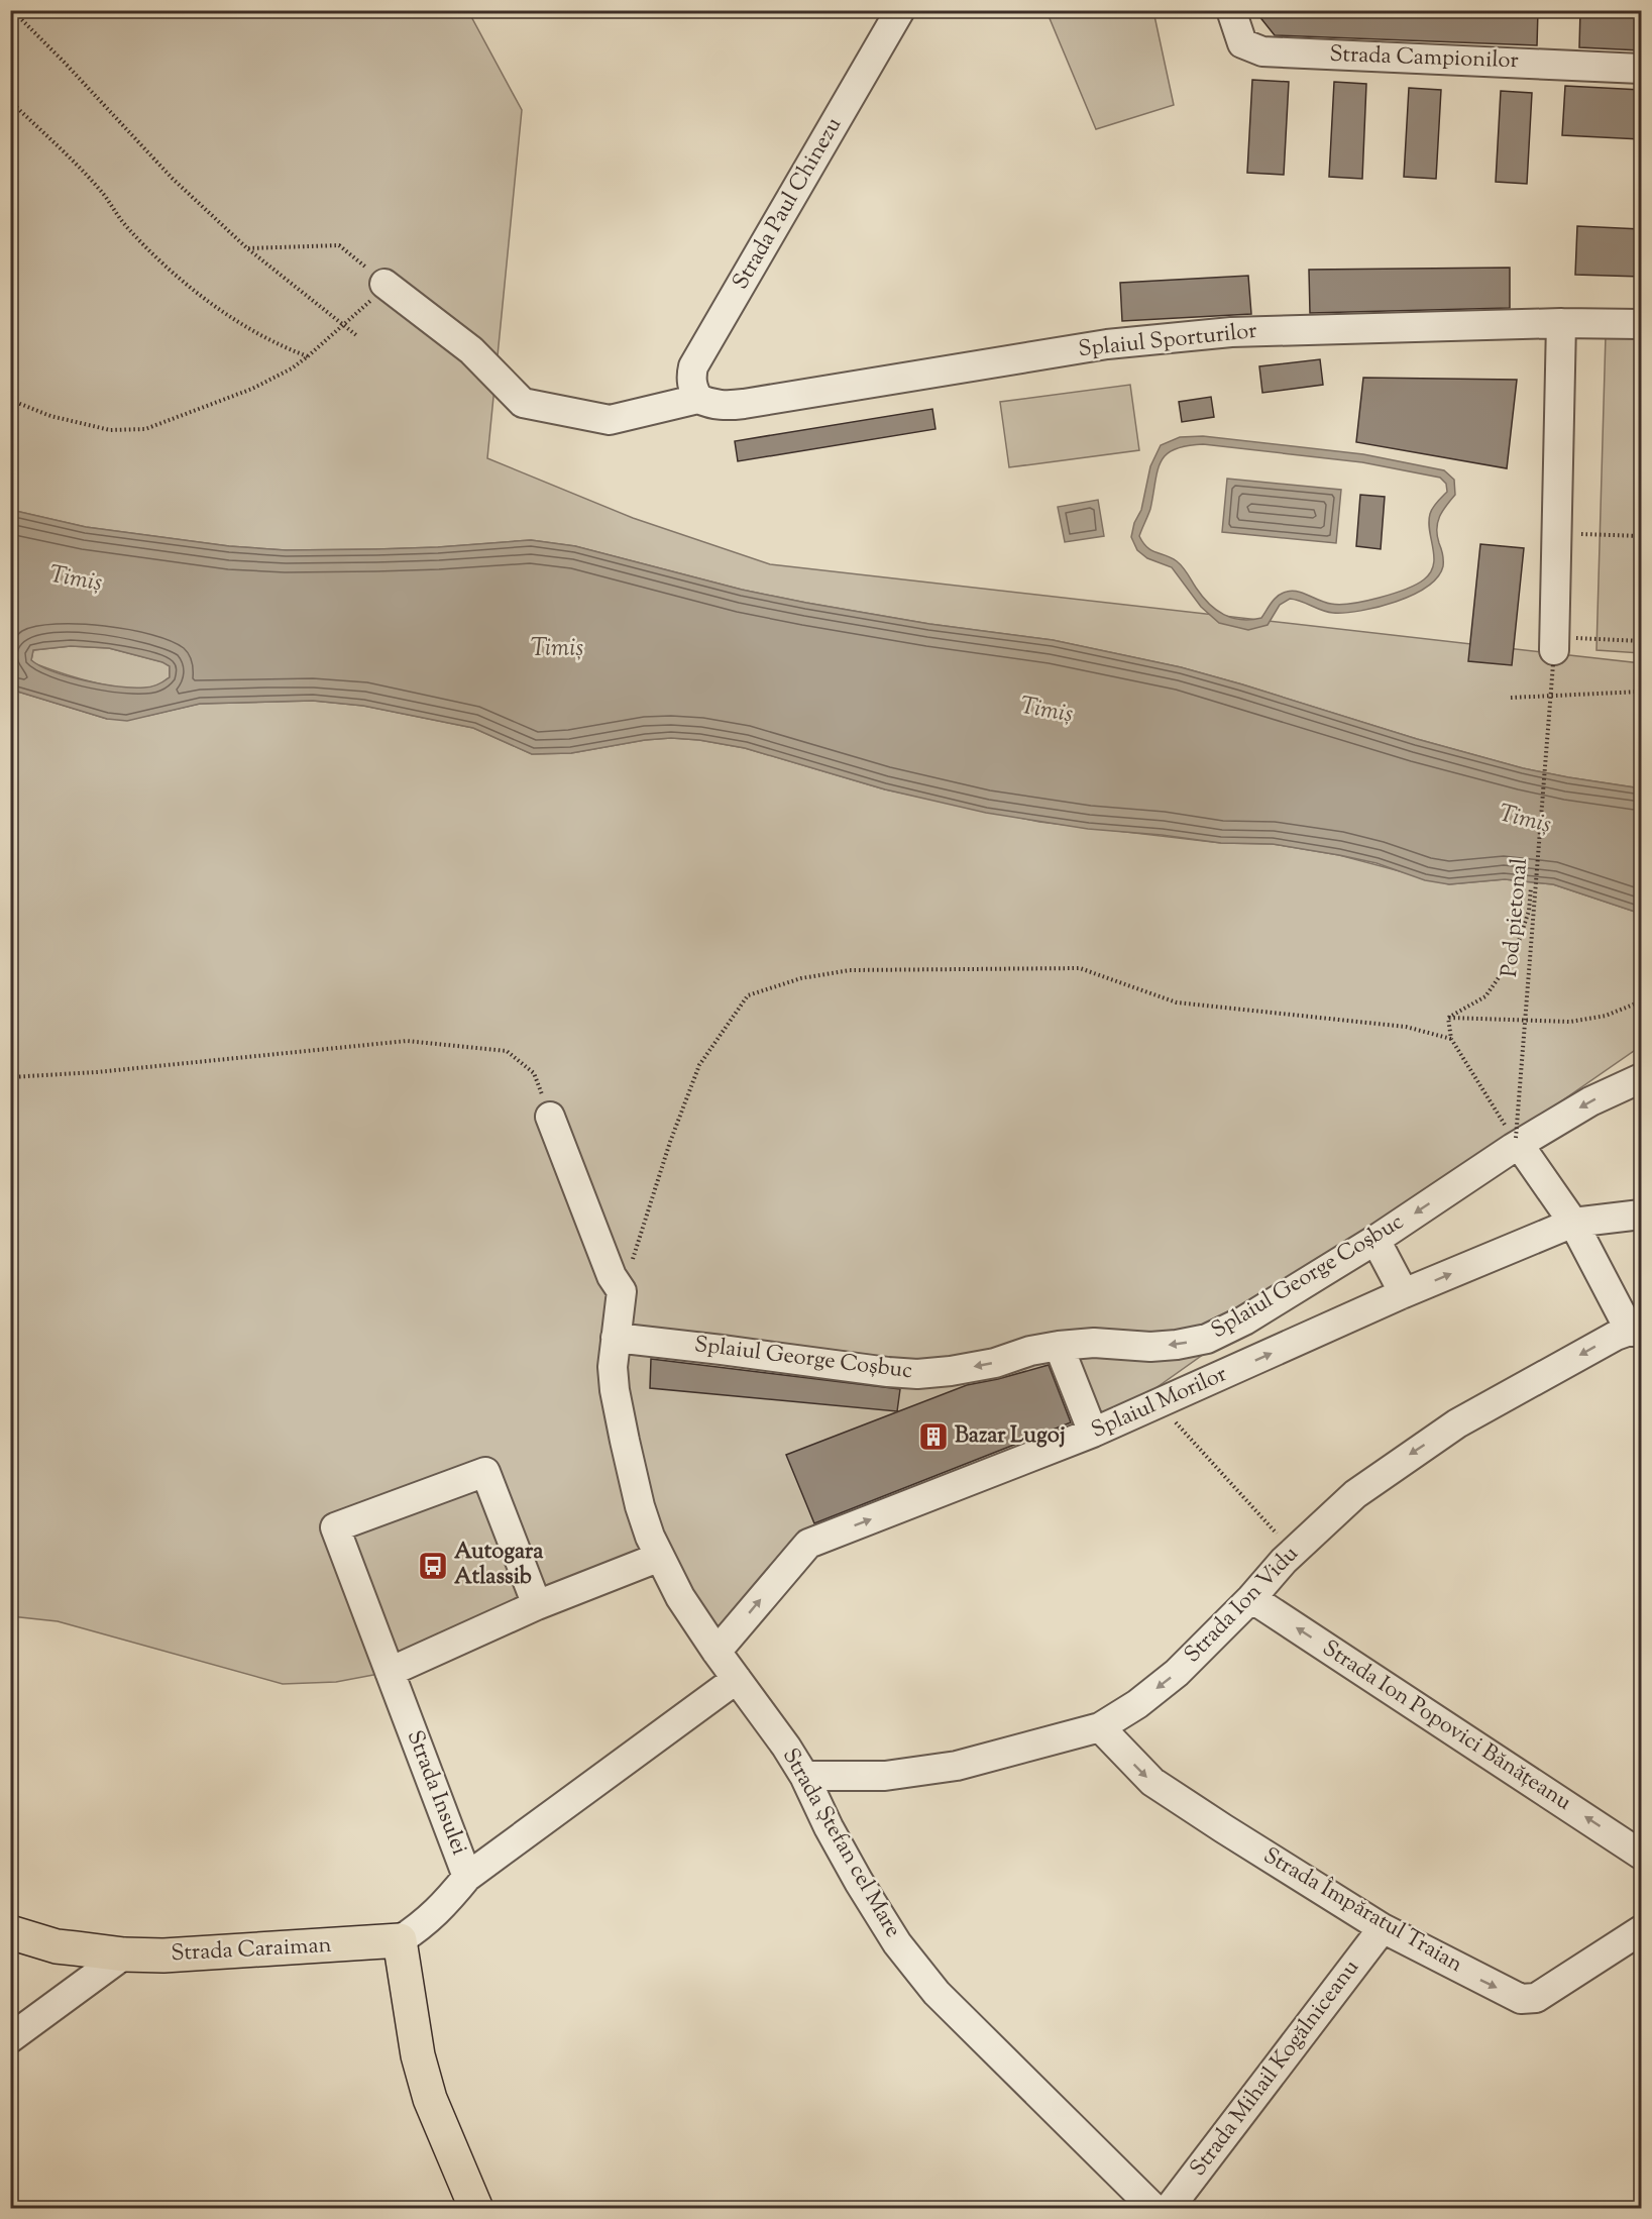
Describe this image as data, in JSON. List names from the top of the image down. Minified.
{"streets":{"main road":["Strada Caraiman"],"street":["Strada Campionilor","Strada Paul Chinezu","Splaiul Sporturilor","Splaiul George Coșbuc","Splaiul Morilor","Strada Ion Vidu","Strada Ion Popovici Bănățeanu","Strada Insulei","Strada Ștefan cel Mare","Strada Împăratul Traian","Strada Mihail Kogălniceanu"],"path":["Pod pietonal"]},"crossings":[["Strada Paul Chinezu","Splaiul Sporturilor"],["Pod pietonal","Splaiul George Coșbuc"],["Splaiul George Coșbuc","Strada Ștefan cel Mare"],["Splaiul Morilor","Strada Ștefan cel Mare"],["Strada Ion Vidu","Strada Ion Popovici Bănățeanu"],["Strada Ion Vidu","Strada Ștefan cel Mare"],["Strada Ion Vidu","Strada Împăratul Traian"],["Strada Insulei","Strada Ștefan cel Mare"],["Strada Insulei","Strada Caraiman"],["Strada Împăratul Traian","Strada Mihail Kogălniceanu"]],"one_way":["Splaiul George Coșbuc","Splaiul Morilor","Strada Ion Vidu","Strada Ion Popovici Bănățeanu","Strada Împăratul Traian"],"water":["Timiș"],"places":{"building":["Bazar Lugoj"],"bus stop":["Autogara Atlassib"]}}
